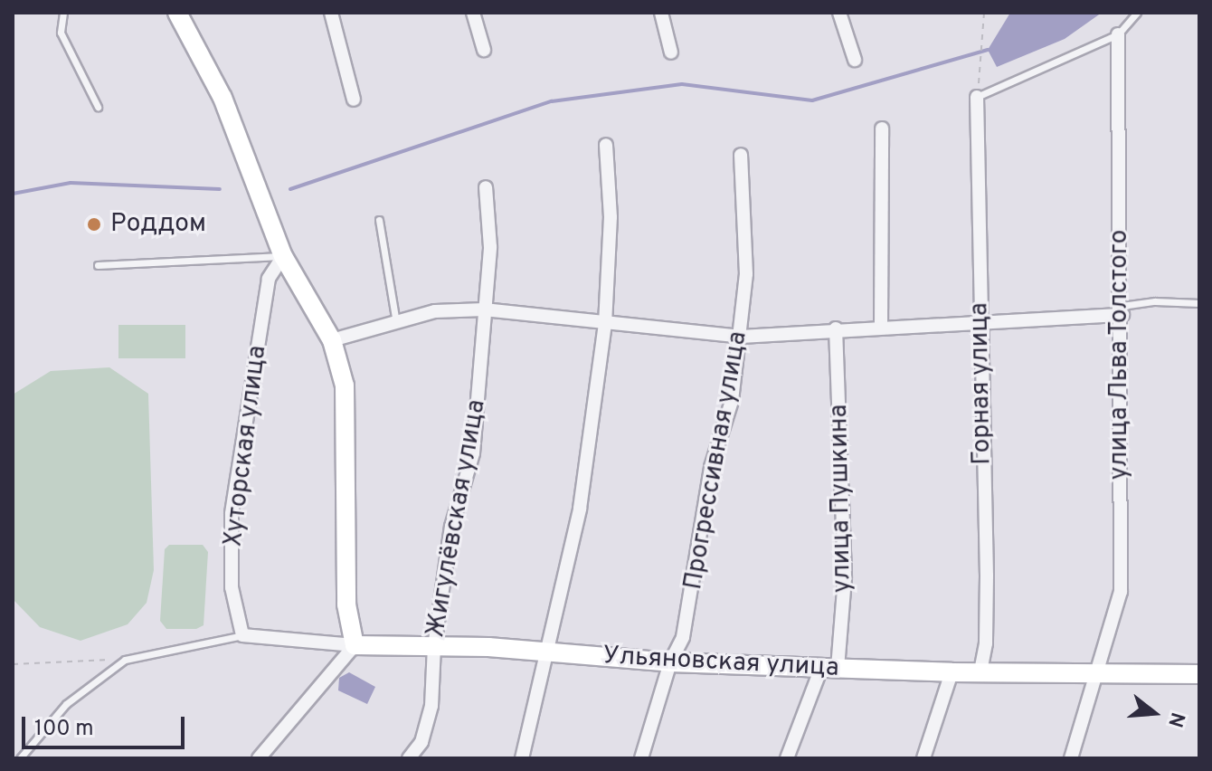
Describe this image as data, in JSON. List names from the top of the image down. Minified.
{"streets":{"street":["улица Льва Толстого","Горная улица","Хуторская улица","Прогрессивная улица","улица Пушкина","Жигулёвская улица","Ульяновская улица"]},"crossings":[["улица Льва Толстого","Ульяновская улица"],["Горная улица","Ульяновская улица"],["Хуторская улица","Ульяновская улица"],["Прогрессивная улица","Ульяновская улица"],["улица Пушкина","Ульяновская улица"],["Жигулёвская улица","Ульяновская улица"]],"places":["Роддом"],"scale_bar":"100 m","north":"right"}
